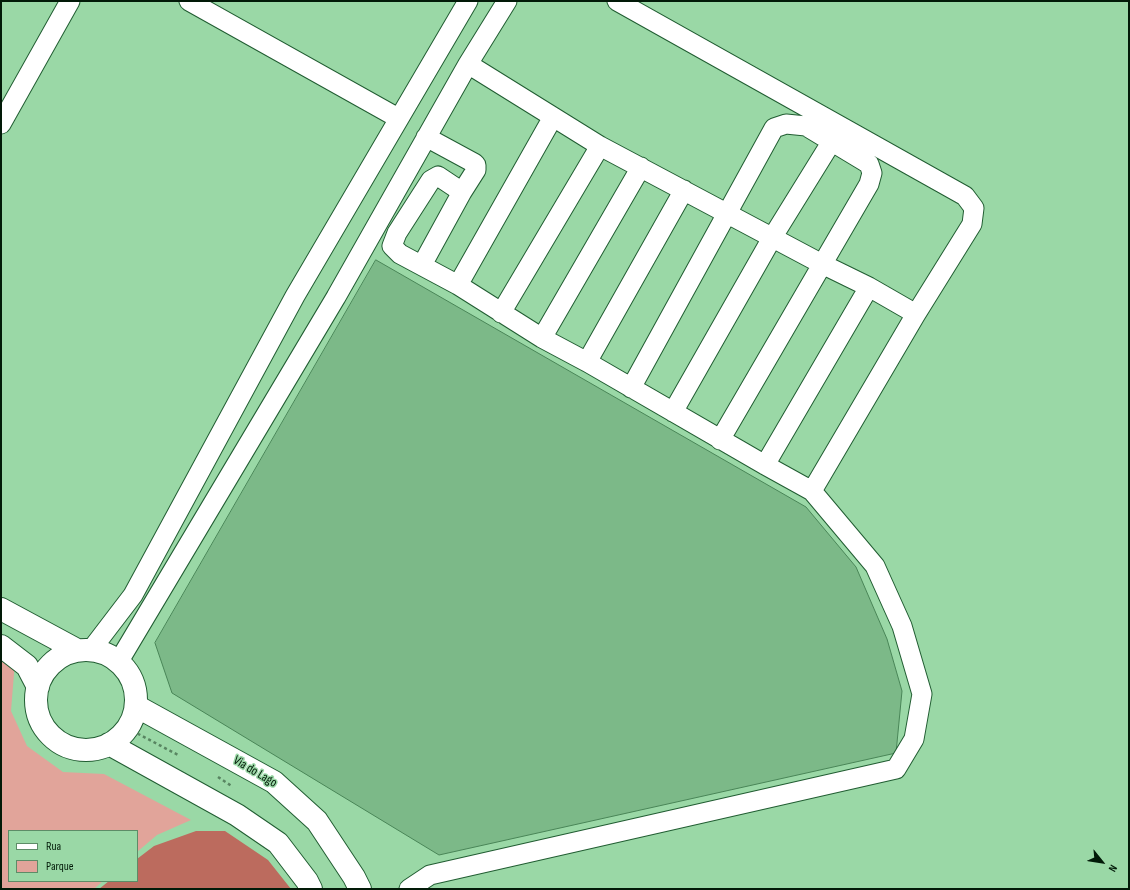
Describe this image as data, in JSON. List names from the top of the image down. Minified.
{"streets":{"main road":["Via do Lago"]},"legend":["Rua","Parque"],"north":"bottom right"}
